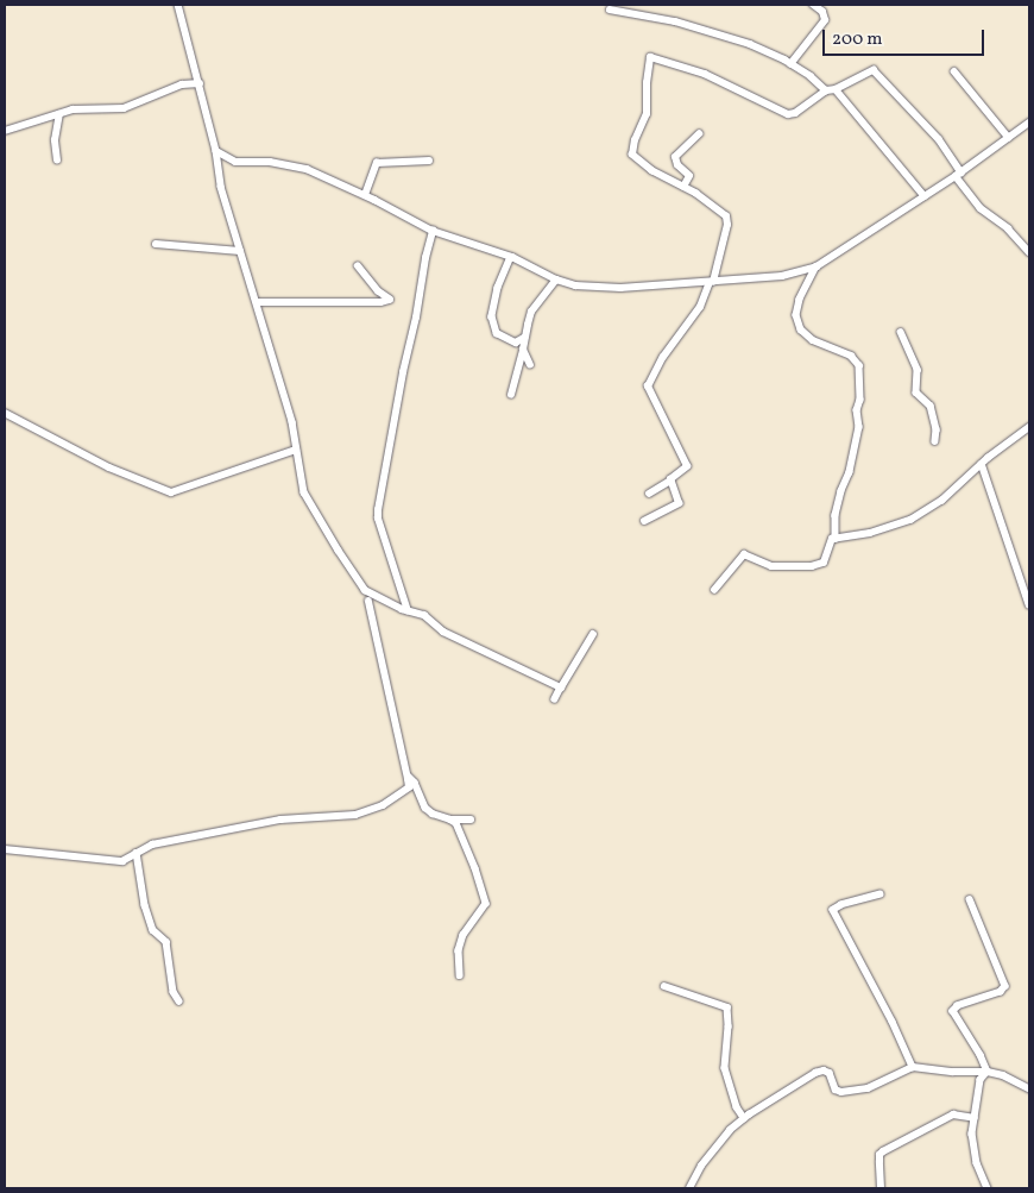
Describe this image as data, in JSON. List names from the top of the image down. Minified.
{"scale_bar":"200 m"}
